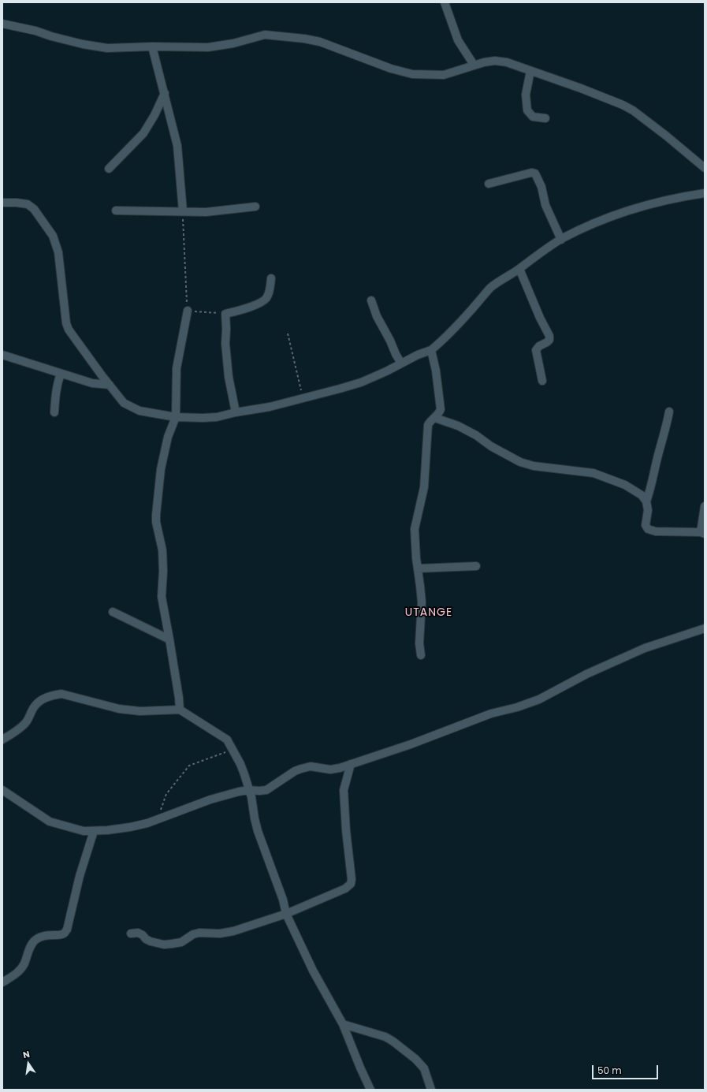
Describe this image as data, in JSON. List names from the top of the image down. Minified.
{"districts":["UTANGE"],"scale_bar":"50 m","north":"top"}
